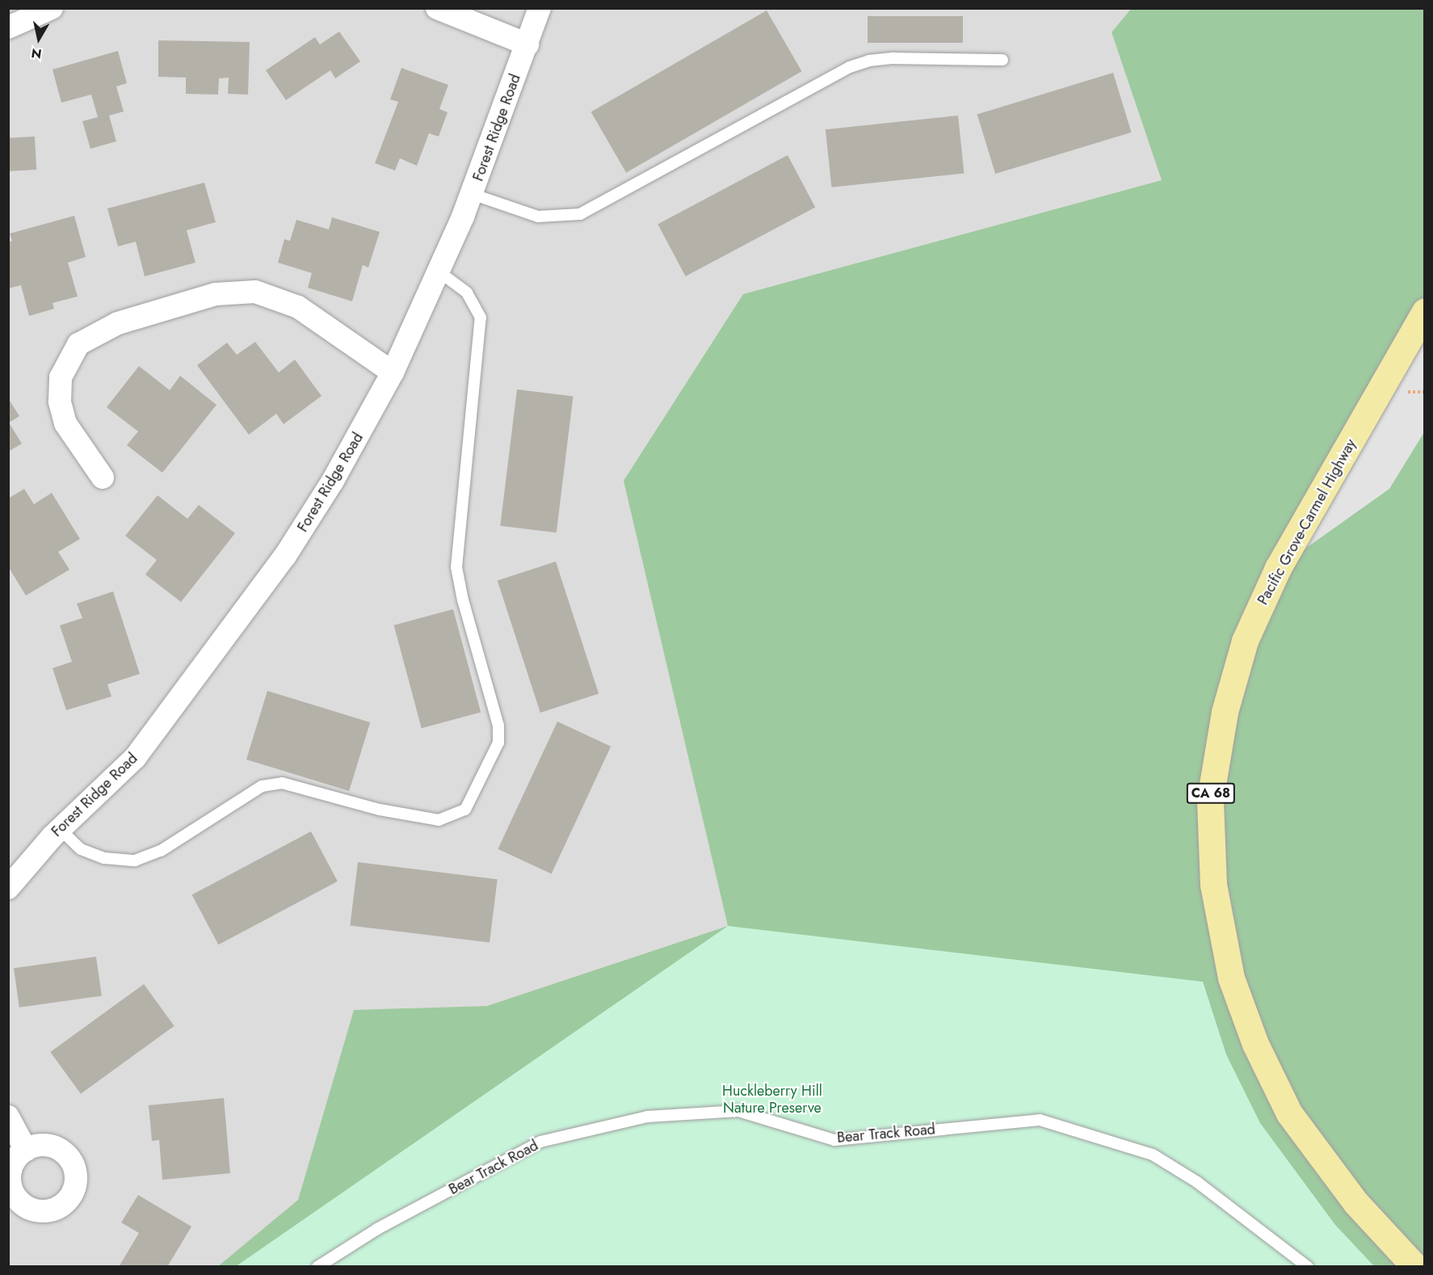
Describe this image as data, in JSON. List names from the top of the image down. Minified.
{"streets":{"main road":["Pacific Grove-Carmel Highway","CA 68"],"street":["Forest Ridge Road"],"lane":["Bear Track Road"]},"parks":["Huckleberry Hill Nature Preserve"],"north":"bottom"}
